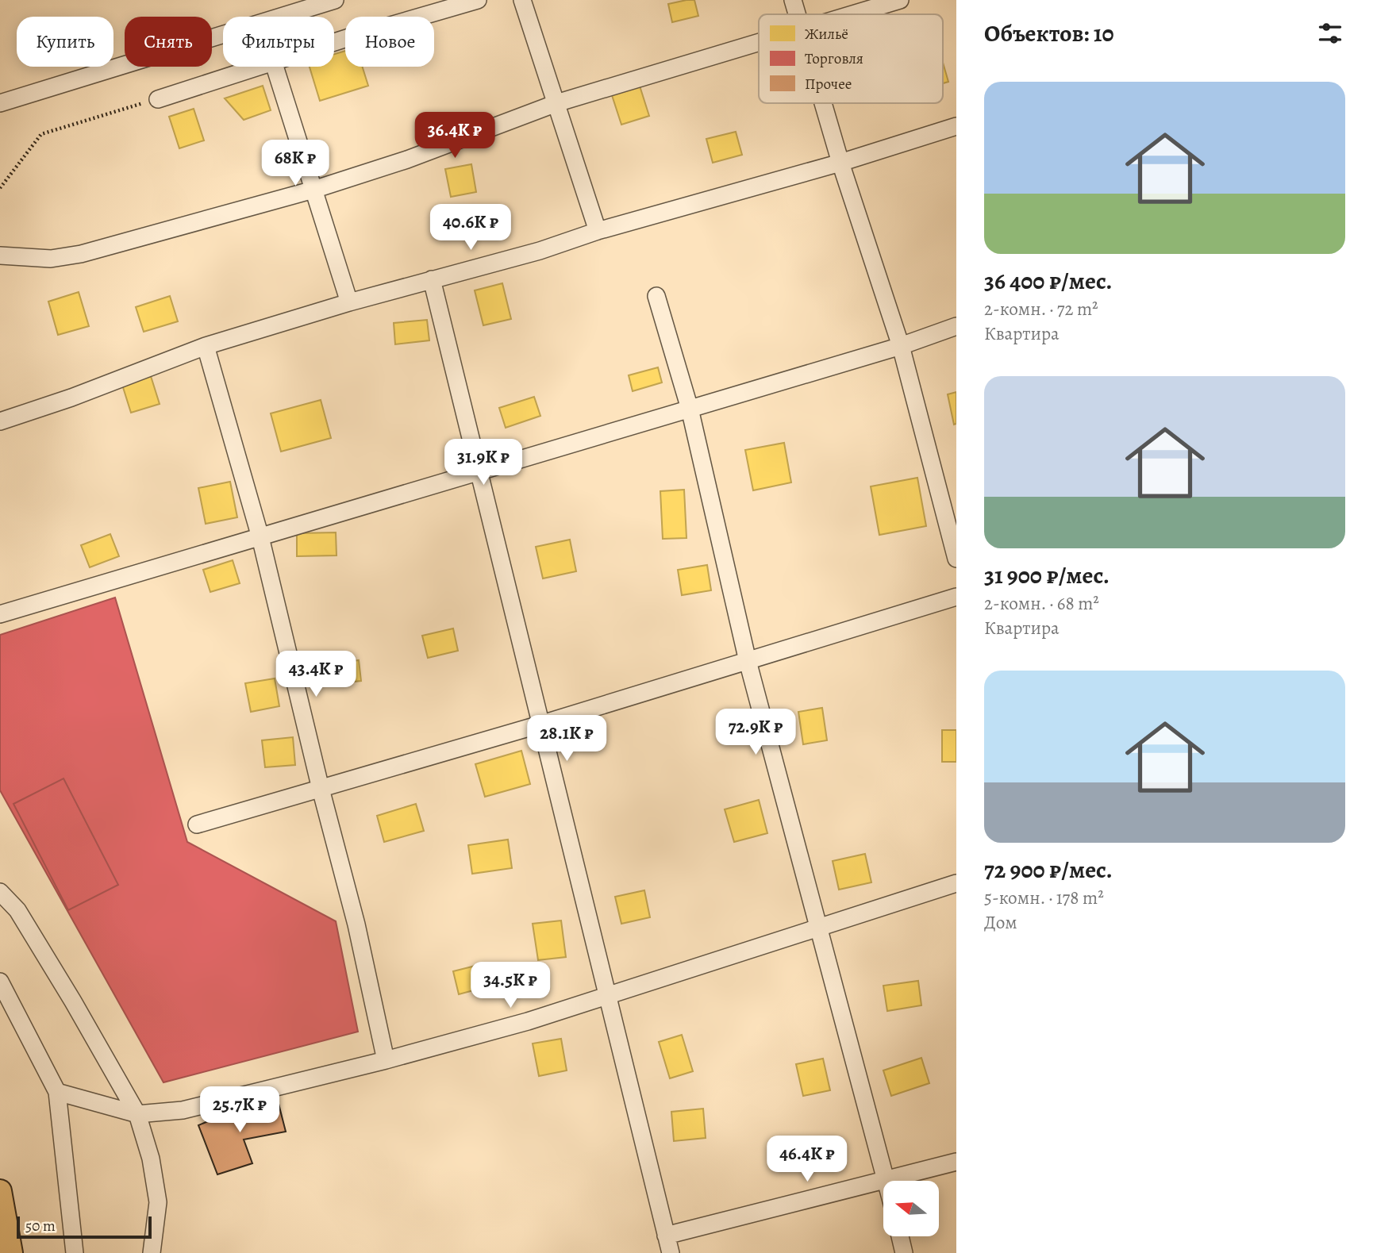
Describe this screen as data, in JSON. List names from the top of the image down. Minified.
{"legend":["Жильё","Торговля","Прочее"],"scale_bar":"50 m","north":"left","page":{"heading":"Объектов: 10","chip":["Купить","Снять","Фильтры","Новое"],"list":[{"name":"36 400 ₽/мес.","note":"2-комн. · 72 m² · Квартира"},{"name":"31 900 ₽/мес.","note":"2-комн. · 68 m² · Квартира"},{"name":"72 900 ₽/мес.","note":"5-комн. · 178 m² · Дом"}],"price":["36.4K ₽","68K ₽","40.6K ₽","31.9K ₽","43.4K ₽","72.9K ₽","28.1K ₽","34.5K ₽","25.7K ₽","46.4K ₽"],"scale":"50 m"}}
